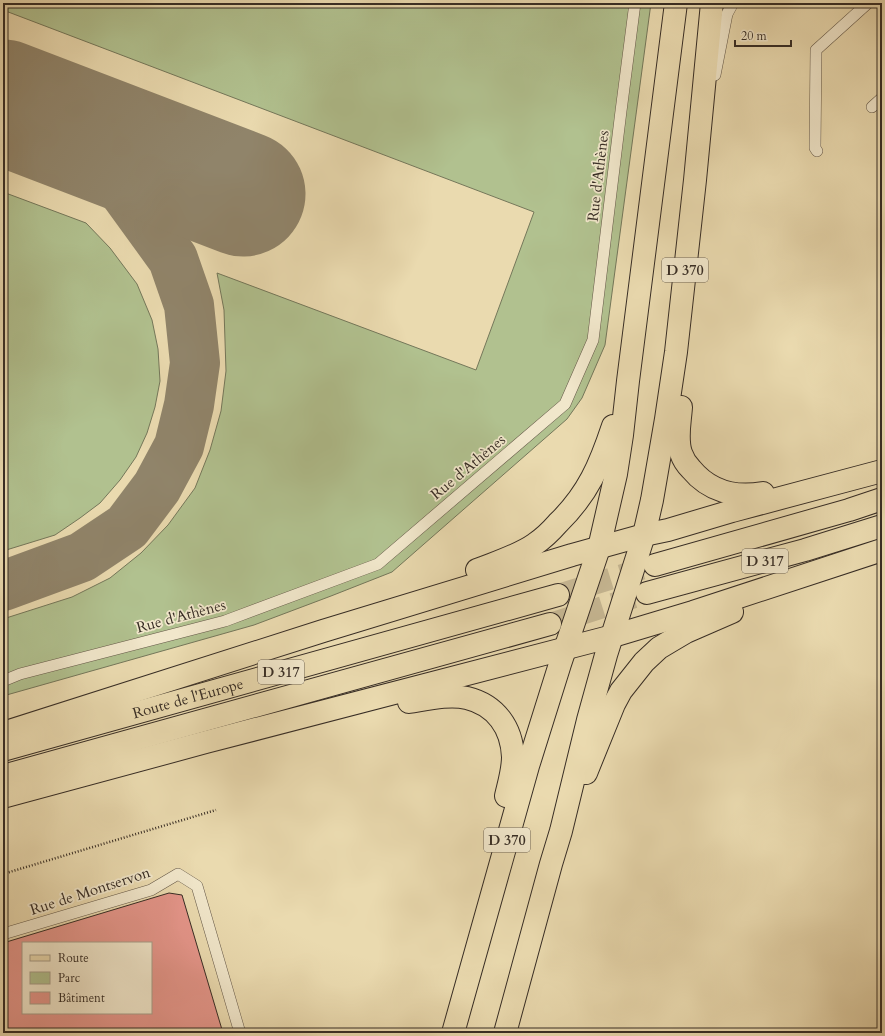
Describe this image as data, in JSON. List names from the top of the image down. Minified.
{"streets":{"main road":["D 370","D 317","Route de l'Europe"],"lane":["Rue d'Athènes","Rue de Montservon"]},"legend":["Route","Parc","Bâtiment"],"scale_bar":"20 m"}
